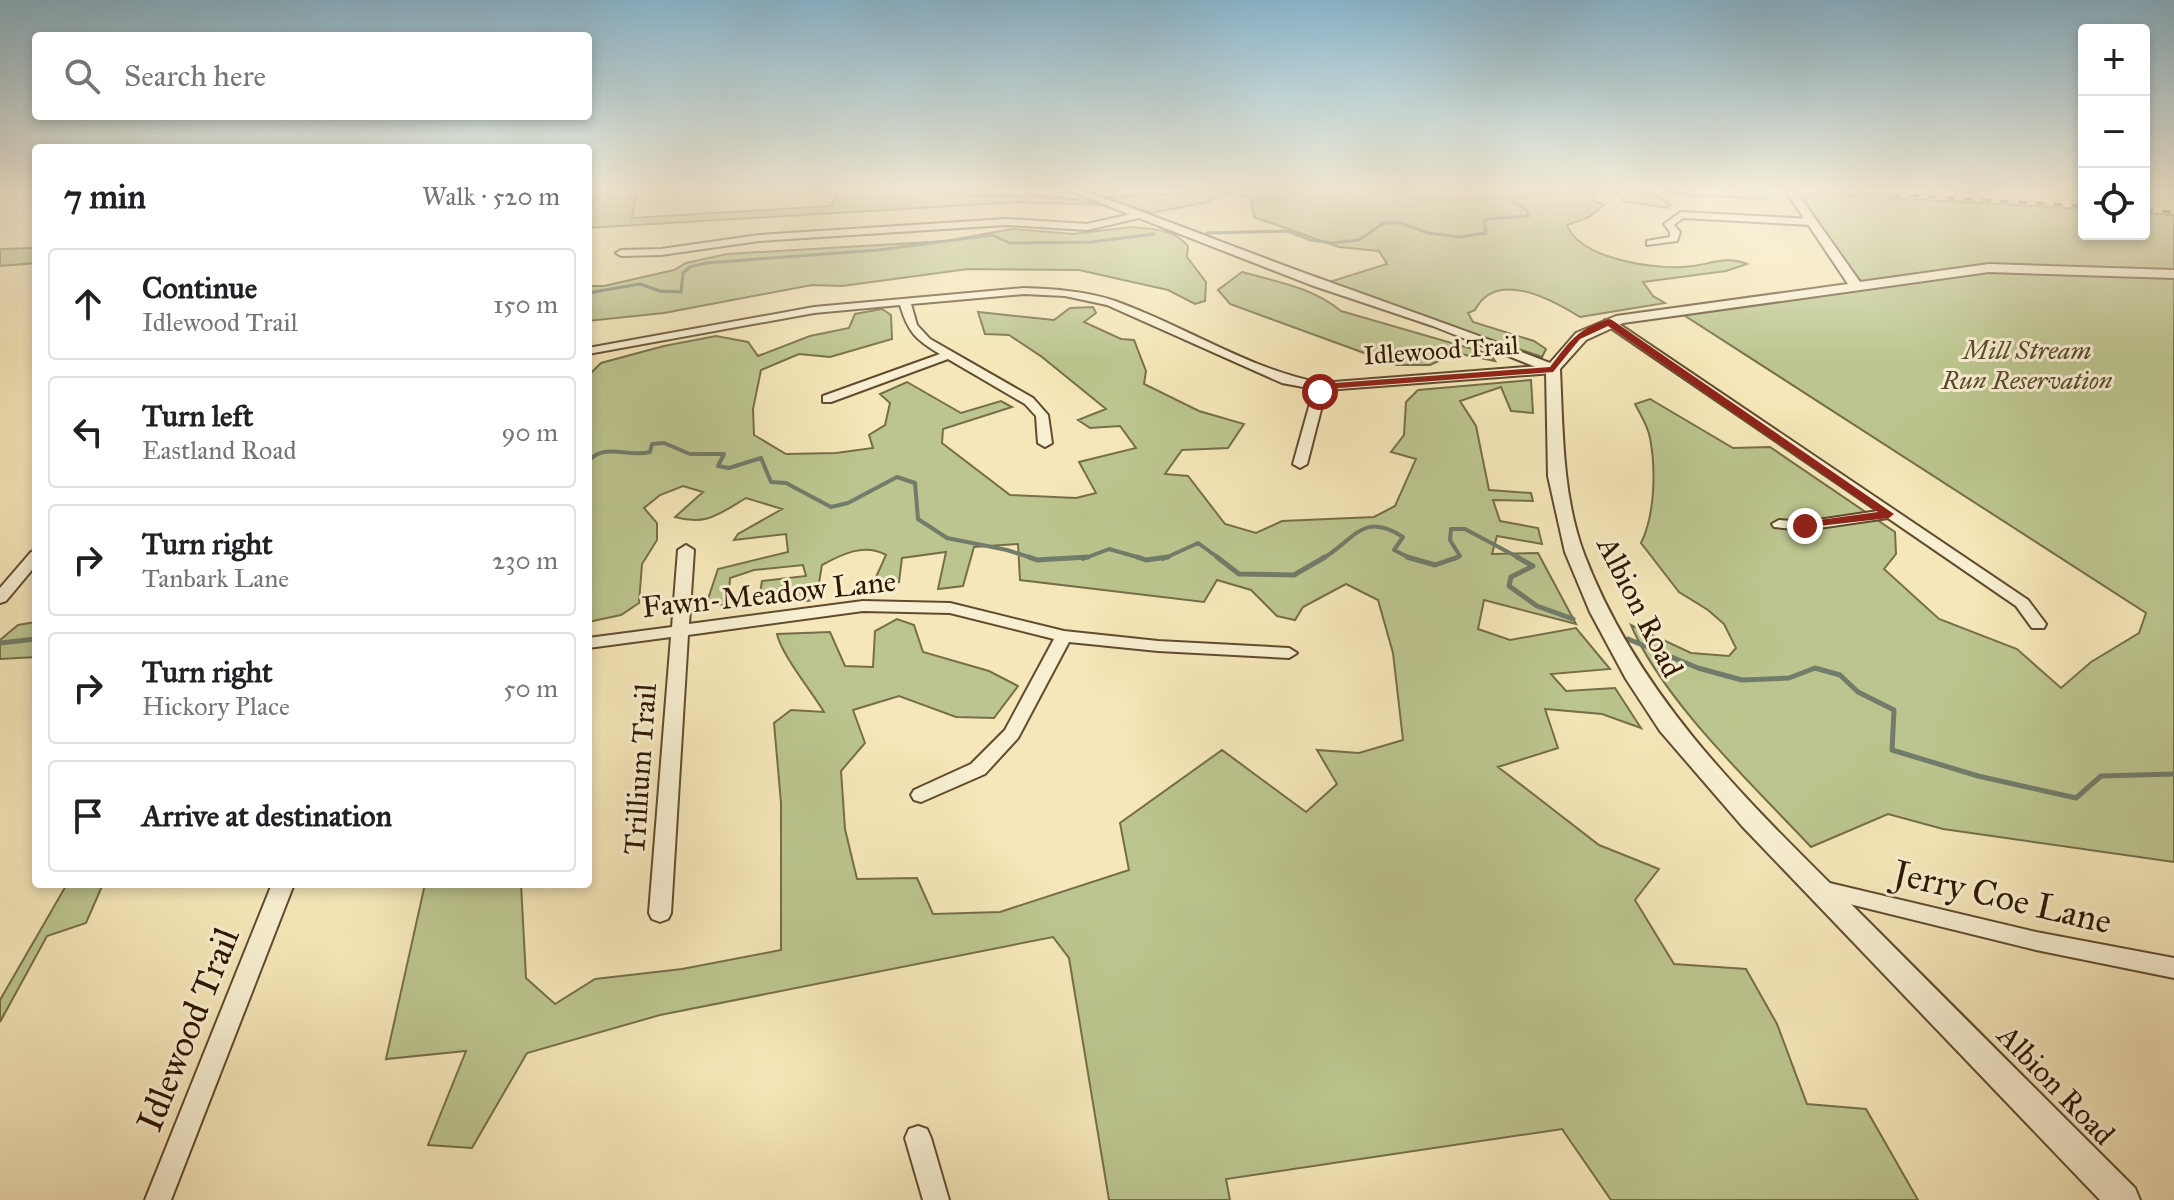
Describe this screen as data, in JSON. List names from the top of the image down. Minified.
{"streets":{"street":["Idlewood Trail","Fawn-Meadow Lane","Albion Road","Trillium Trail","Jerry Coe Lane"]},"crossings":[["Idlewood Trail","Albion Road"],["Fawn-Meadow Lane","Trillium Trail"],["Albion Road","Jerry Coe Lane"]],"parks":["Mill Stream Run Reservation"],"page":{"map_buttons":["+","−"],"search":"Search here","heading":["7 min","Walk · 520 m"],"list":[["Continue","Idlewood Trail","150 m"],["Turn left","Eastland Road","90 m"],["Turn right","Tanbark Lane","230 m"],["Turn right","Hickory Place","50 m"],"Arrive at destination"]}}
